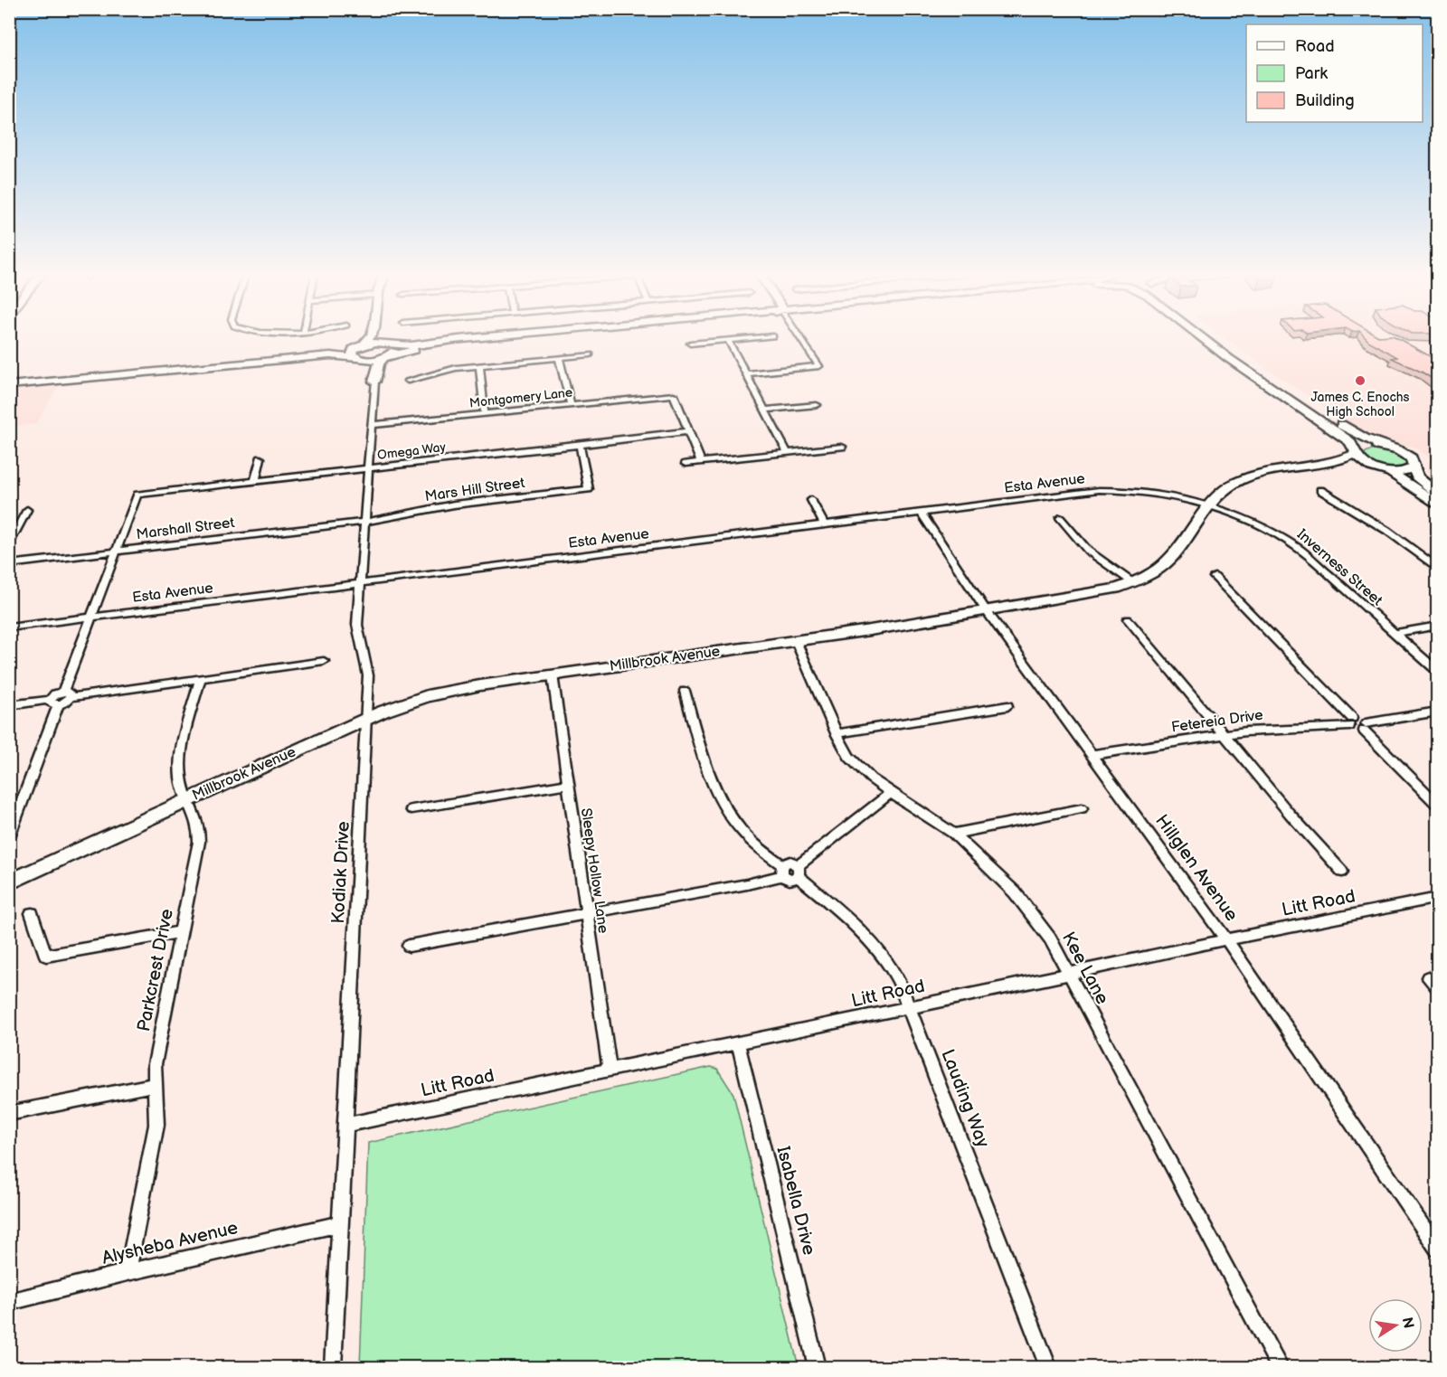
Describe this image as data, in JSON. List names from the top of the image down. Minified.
{"streets":{"main road":["Millbrook Avenue","Kodiak Drive"],"street":["Montgomery Lane","Omega Way","Esta Avenue","Mars Hill Street","Marshall Street","Inverness Street","Fetereia Drive","Hillglen Avenue","Sleepy Hollow Lane","Litt Road","Kee Lane","Parkcrest Drive","Lauding Way","Isabella Drive","Alysheba Avenue"]},"crossings":[["Montgomery Lane","Omega Way"],["Montgomery Lane","Kodiak Drive"],["Omega Way","Mars Hill Street"],["Omega Way","Marshall Street"],["Omega Way","Kodiak Drive"],["Esta Avenue","Inverness Street"],["Esta Avenue","Millbrook Avenue"],["Esta Avenue","Hillglen Avenue"],["Esta Avenue","Kodiak Drive"],["Mars Hill Street","Marshall Street"],["Mars Hill Street","Kodiak Drive"],["Marshall Street","Kodiak Drive"],["Inverness Street","Millbrook Avenue"],["Millbrook Avenue","Hillglen Avenue"],["Millbrook Avenue","Sleepy Hollow Lane"],["Millbrook Avenue","Kodiak Drive"],["Millbrook Avenue","Kee Lane"],["Millbrook Avenue","Parkcrest Drive"],["Fetereia Drive","Hillglen Avenue"],["Hillglen Avenue","Litt Road"],["Sleepy Hollow Lane","Litt Road"],["Kodiak Drive","Litt Road"],["Kodiak Drive","Alysheba Avenue"],["Litt Road","Kee Lane"],["Litt Road","Lauding Way"],["Litt Road","Isabella Drive"],["Parkcrest Drive","Alysheba Avenue"]],"places":["James C. Enochs High School"],"legend":["Road","Park","Building"],"north":"right"}
